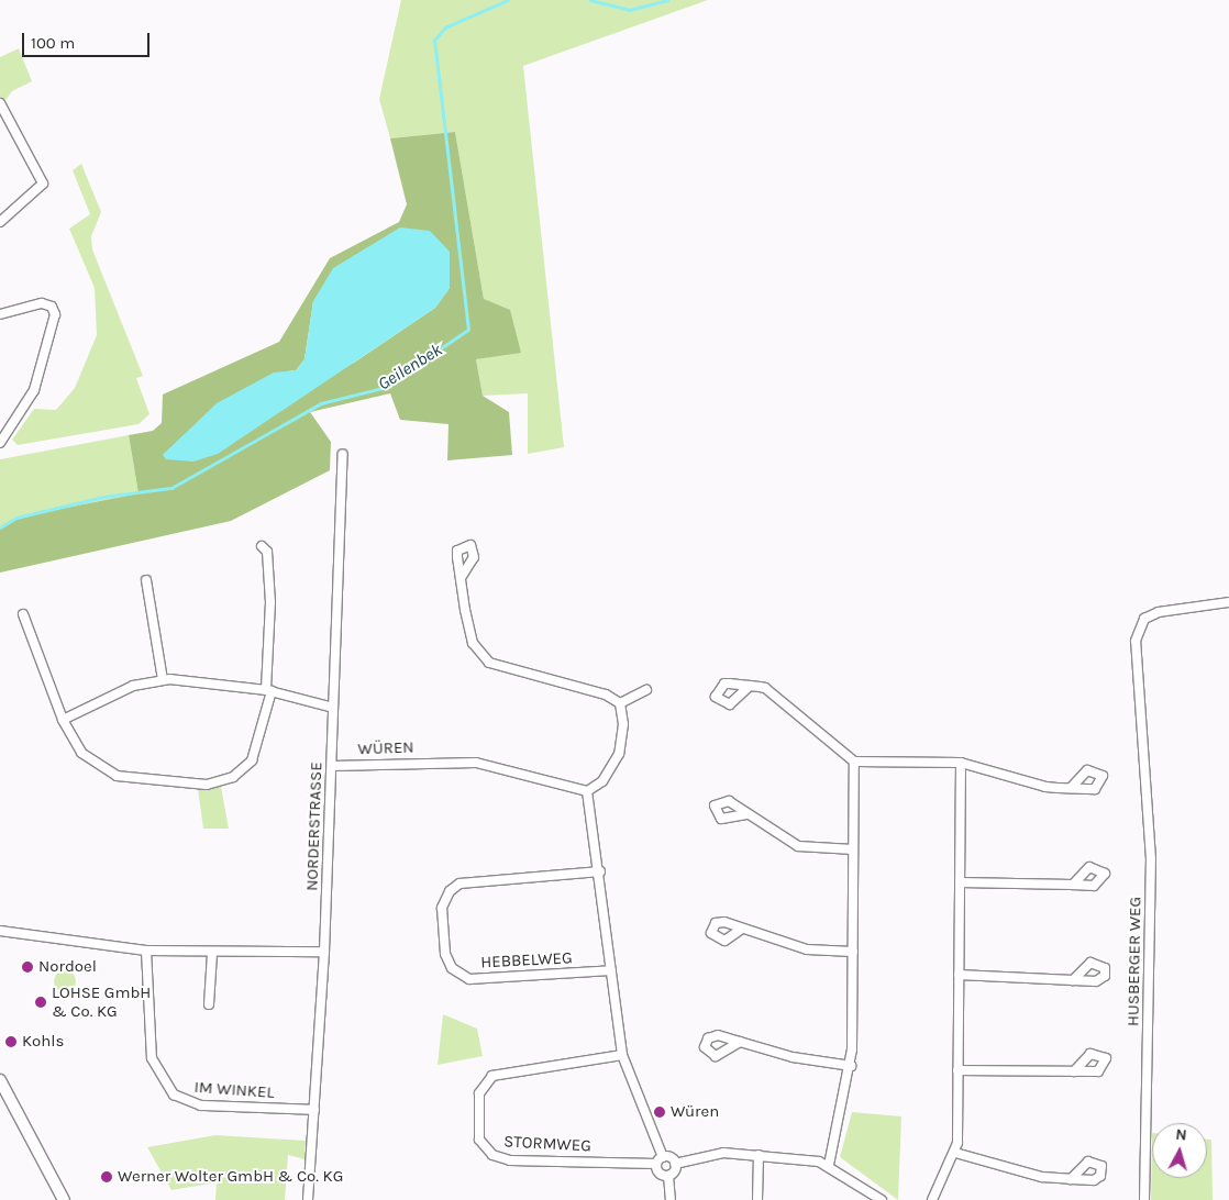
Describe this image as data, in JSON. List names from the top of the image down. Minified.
{"streets":{"street":["WÜREN","NORDERSTRASSE","HEBBELWEG","HUSBERGER WEG","IM WINKEL","STORMWEG"]},"crossings":[["WÜREN","NORDERSTRASSE"],["NORDERSTRASSE","IM WINKEL"]],"water":["Geilenbek"],"places":["Nordoel","LOHSE GmbH & Co. KG","Kohls","Würen","Werner Wolter GmbH & Co. KG"],"scale_bar":"100 m","north":"top"}
